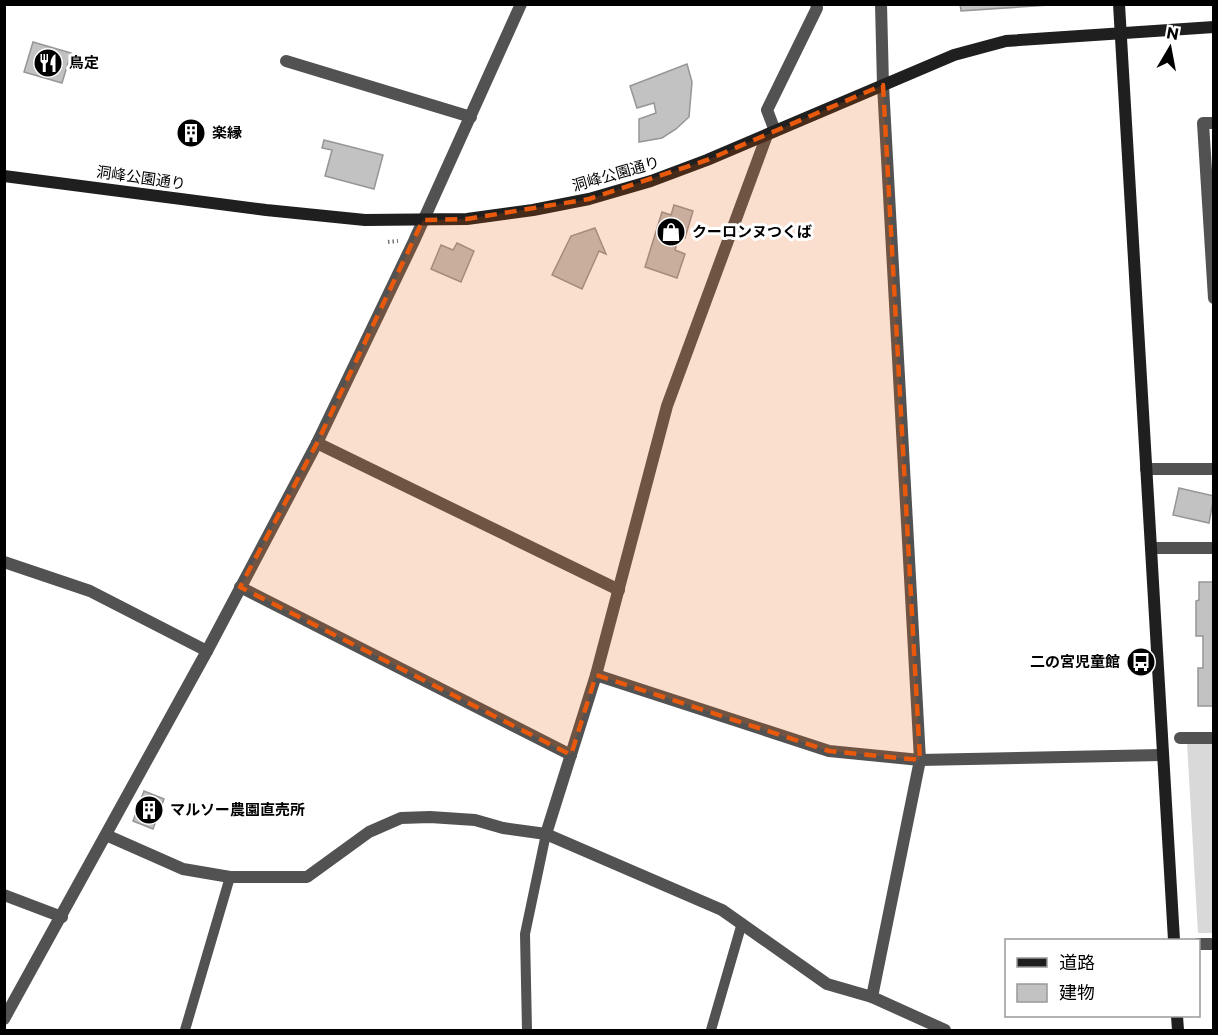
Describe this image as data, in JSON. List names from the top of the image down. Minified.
{"streets":{"street":["洞峰公園通り"]},"places":{"restaurant":["鳥定"],"building":["楽縁","マルソー農園直売所"],"shop":["クーロンヌつくば"],"bus stop":["二の宮児童館"]},"legend":["道路","建物"],"north":"top"}
